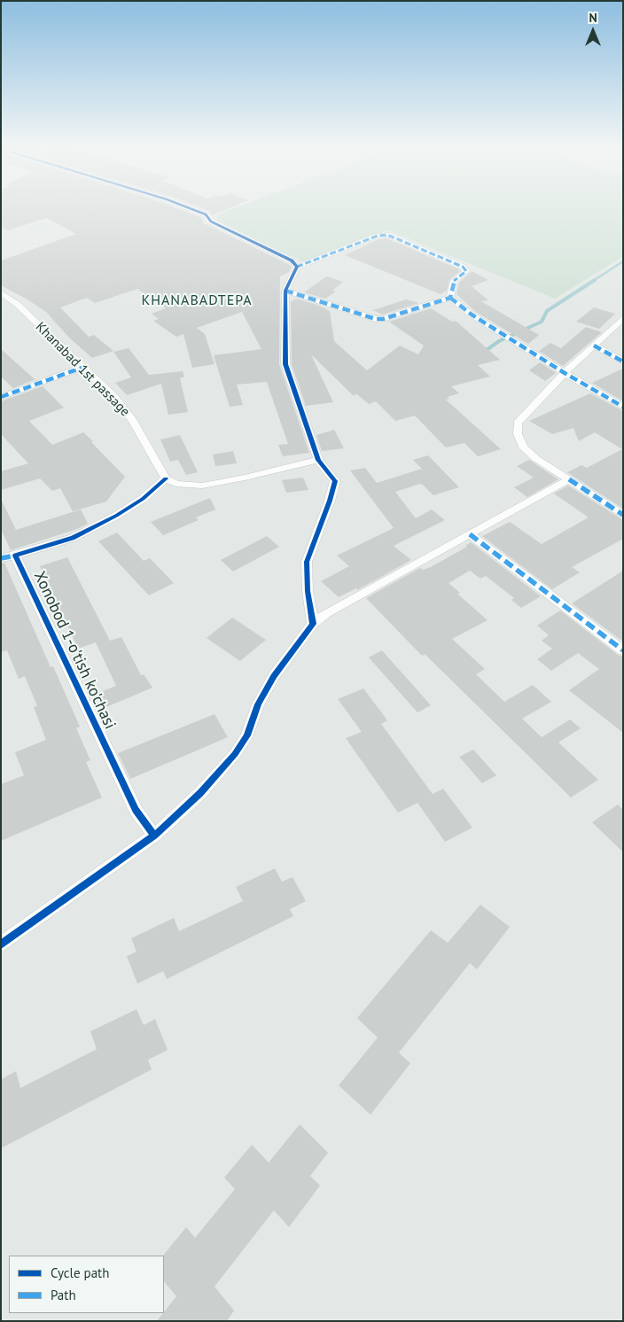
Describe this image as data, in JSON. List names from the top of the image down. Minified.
{"streets":{"street":["Khanabad 1st passage","Xonobod 1-o'tish ko'chasi"]},"crossings":[["Khanabad 1st passage","Xonobod 1-o'tish ko'chasi"]],"districts":["KHANABADTEPA"],"legend":["Cycle path","Path"],"north":"top"}
